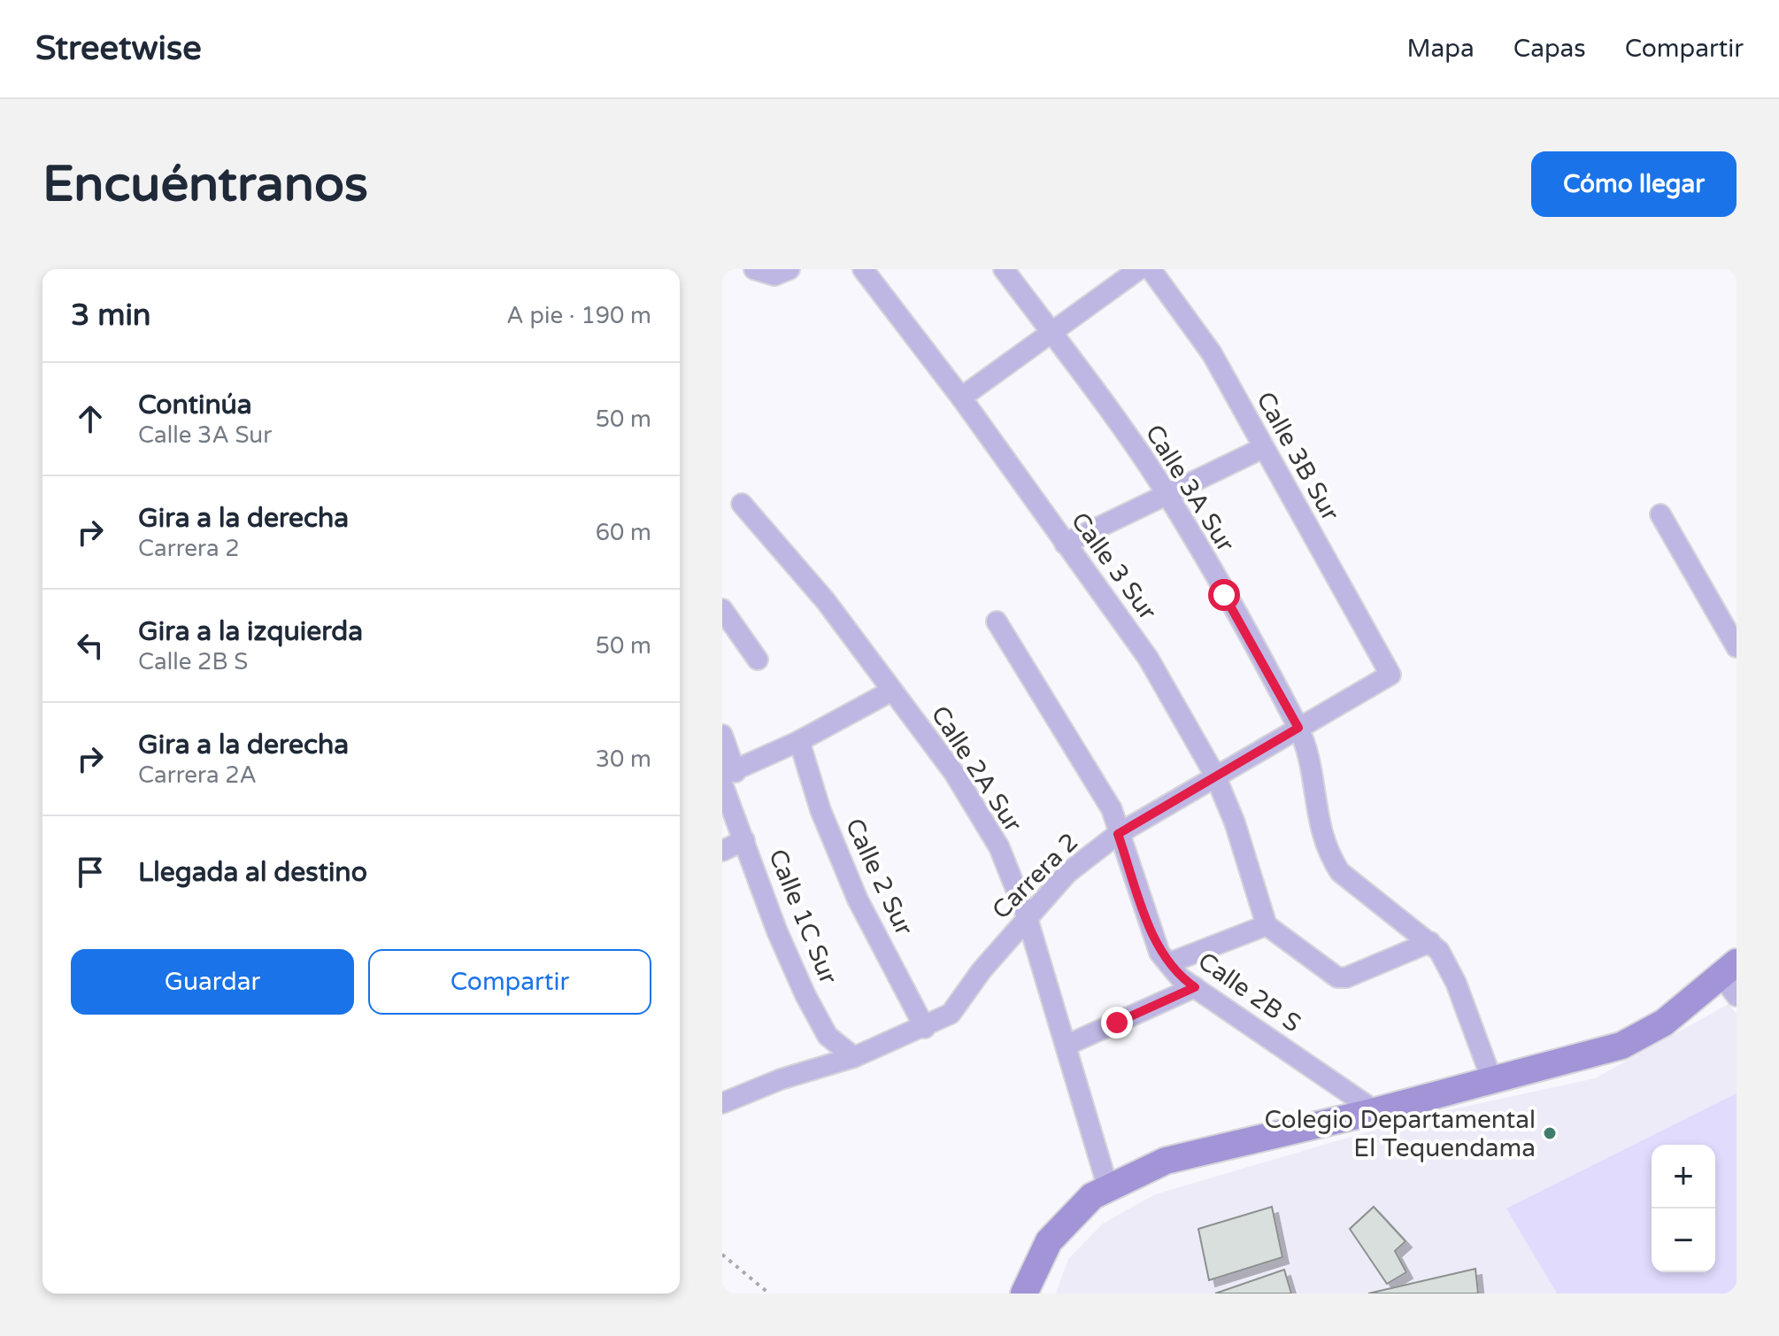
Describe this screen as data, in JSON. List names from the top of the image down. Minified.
{"streets":{"street":["Calle 3B Sur","Calle 3A Sur","Calle 3 Sur","Calle 2A Sur","Carrera 2","Calle 2 Sur","Calle 1C Sur","Calle 2B S"]},"crossings":[["Calle 3B Sur","Carrera 2"],["Calle 3A Sur","Carrera 2"],["Calle 3 Sur","Carrera 2"],["Calle 2A Sur","Carrera 2"],["Carrera 2","Calle 2 Sur"],["Carrera 2","Calle 1C Sur"],["Carrera 2","Calle 2B S"]],"places":["Colegio Departamental El Tequendama"],"page":{"header":"Streetwise","nav":["Mapa","Capas","Compartir"],"buttons":["Cómo llegar",["Guardar","Compartir"]],"title":"Encuéntranos","heading":["3 min","A pie · 190 m"],"list":[["Continúa","Calle 3A Sur","50 m"],["Gira a la derecha","Carrera 2","60 m"],["Gira a la izquierda","Calle 2B S","50 m"],["Gira a la derecha","Carrera 2A","30 m"],"Llegada al destino"],"map_buttons":["+","−"]}}
